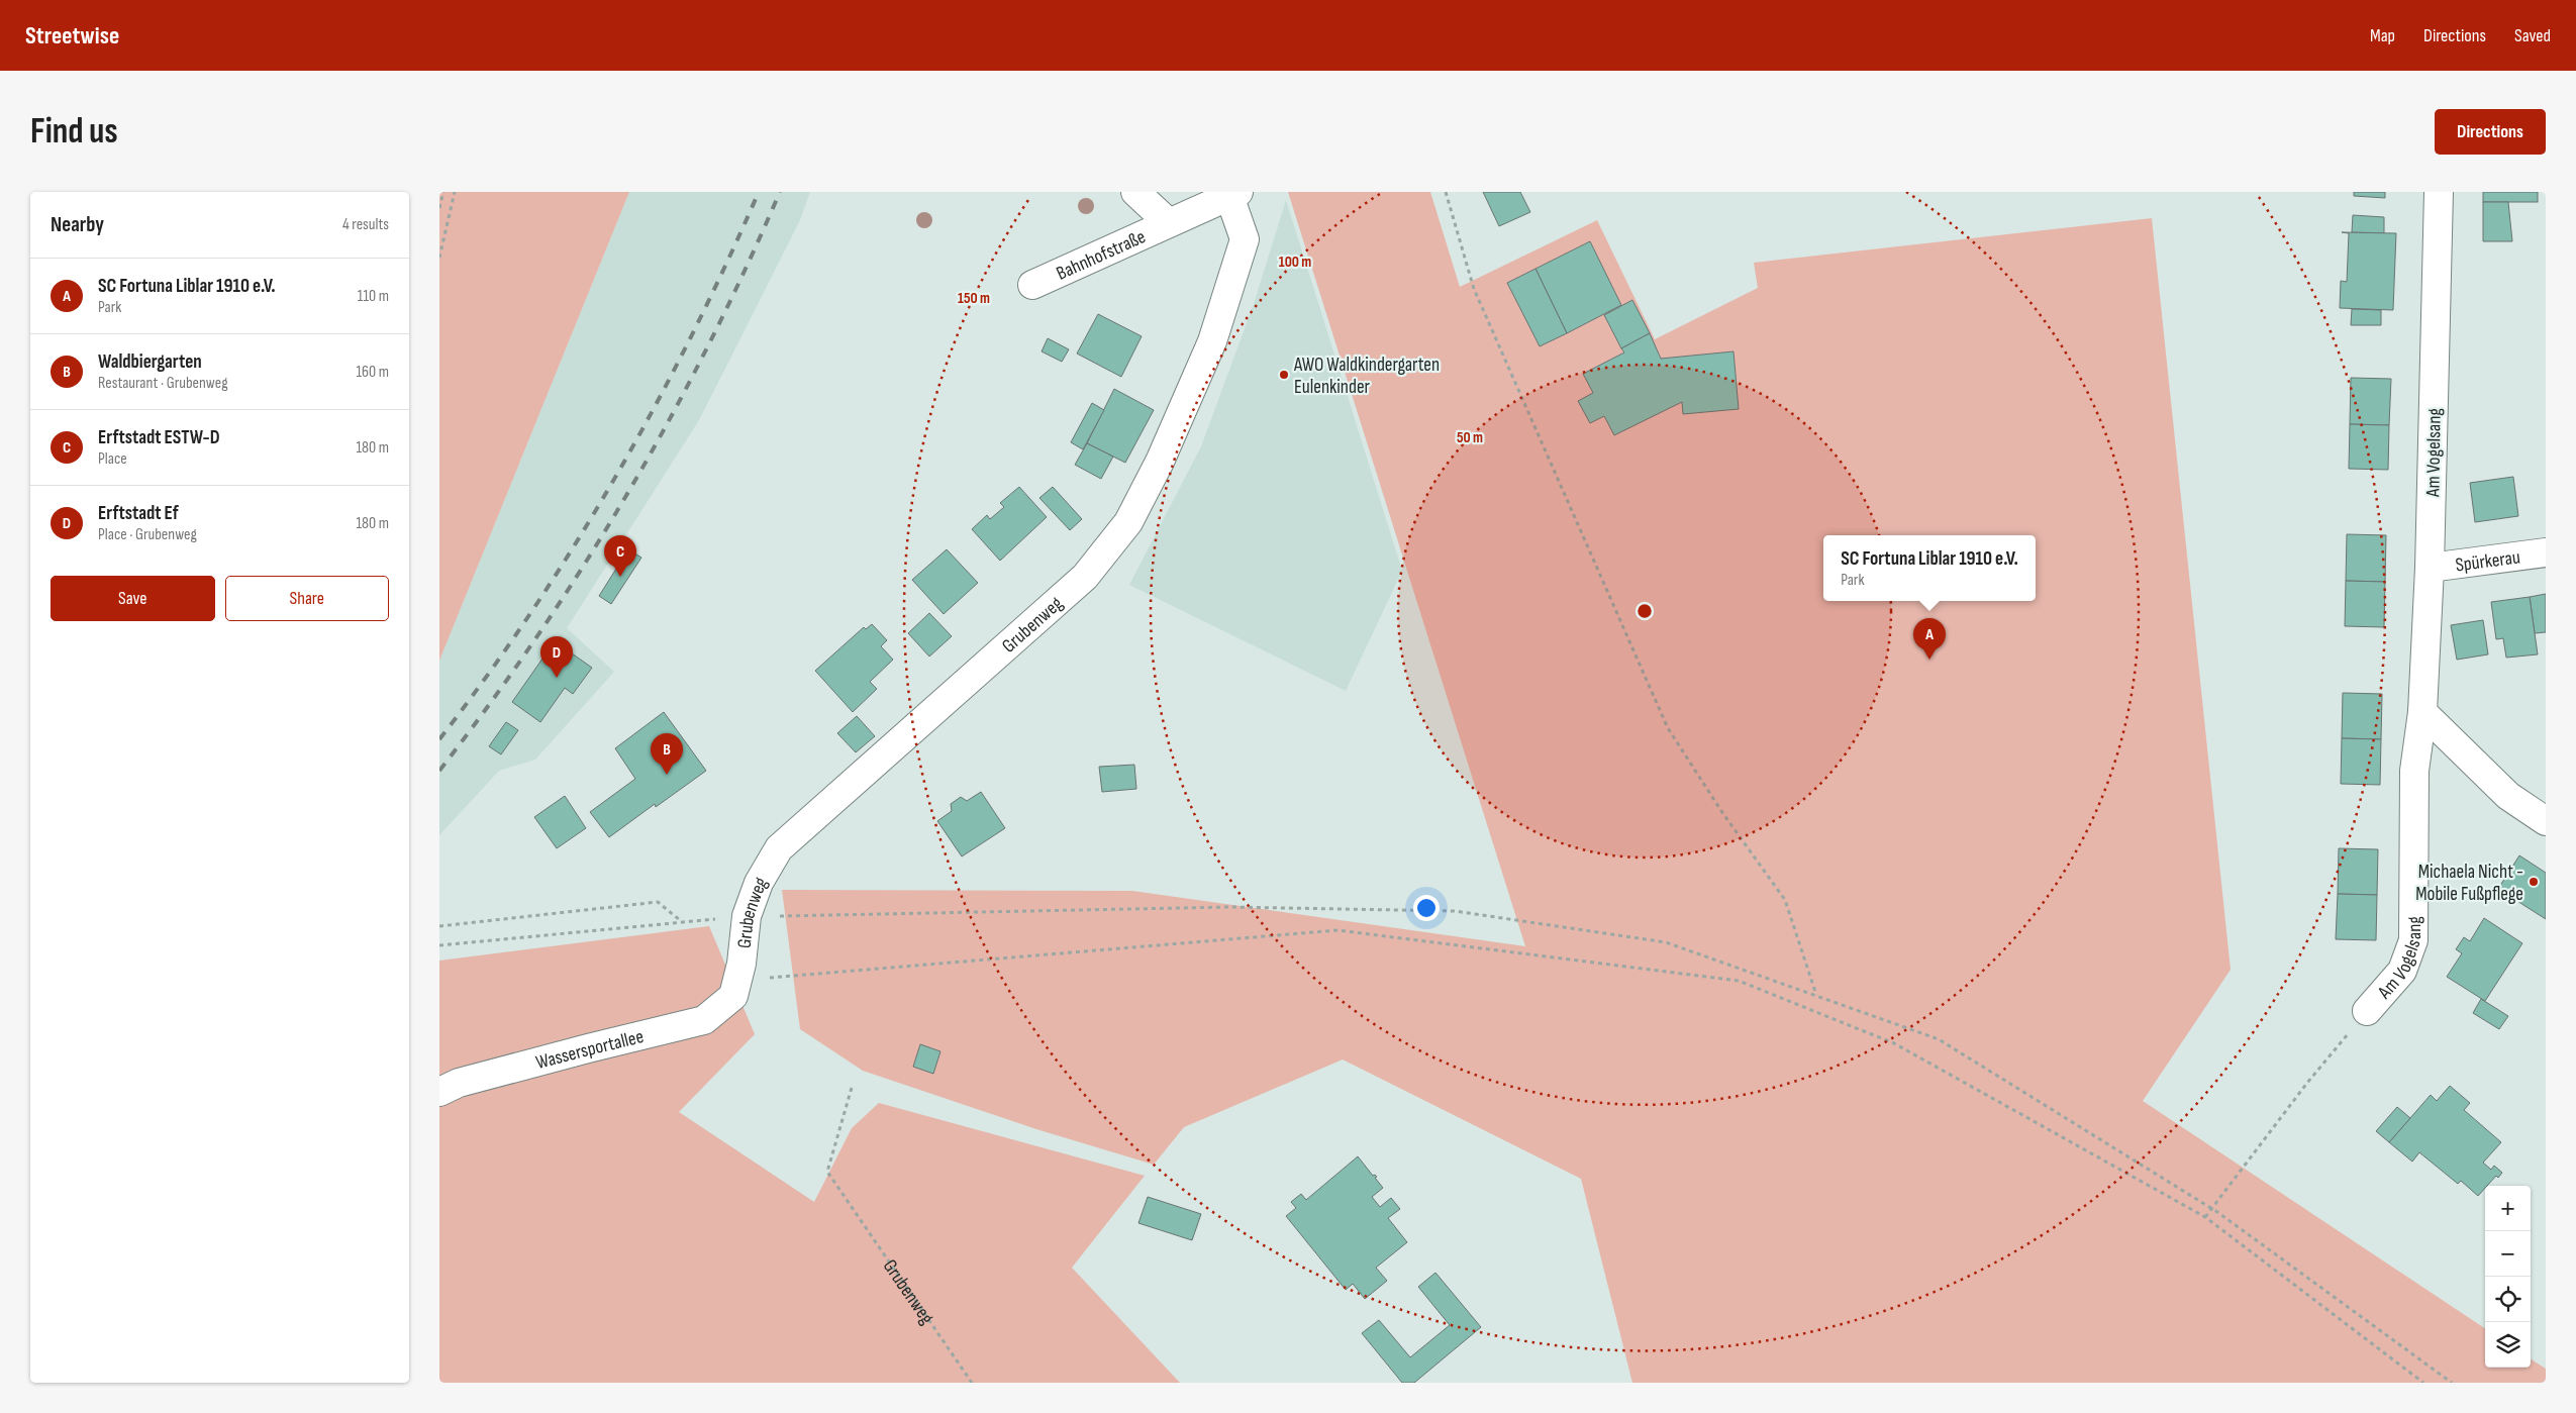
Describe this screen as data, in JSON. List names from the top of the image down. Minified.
{"streets":{"street":["Bahnhofstraße","Am Vogelsang","Spürkerau","Grubenweg","Wassersportallee"]},"crossings":[["Bahnhofstraße","Grubenweg"],["Am Vogelsang","Spürkerau"],["Grubenweg","Wassersportallee"]],"places":["AWO Waldkindergarten Eulenkinder","Michaela Nicht - Mobile Fußpflege"],"page":{"header":"Streetwise","nav":["Map","Directions","Saved"],"buttons":["Directions",["Save","Share"]],"title":"Find us","heading":["Nearby","4 results"],"list":[{"mark":"A","name":"SC Fortuna Liblar 1910 e.V.","note":"Park","value":"110 m"},{"mark":"B","name":"Waldbiergarten","note":"Restaurant · Grubenweg","value":"160 m"},{"mark":"C","name":"Erftstadt ESTW-D","note":"Place","value":"180 m"},{"mark":"D","name":"Erftstadt Ef","note":"Place · Grubenweg","value":"180 m"}],"popup":["SC Fortuna Liblar 1910 e.V.","Park"],"pins":["C","A","D","B"],"map_buttons":["+","−"]},"rings":["100 m","150 m","50 m"]}
